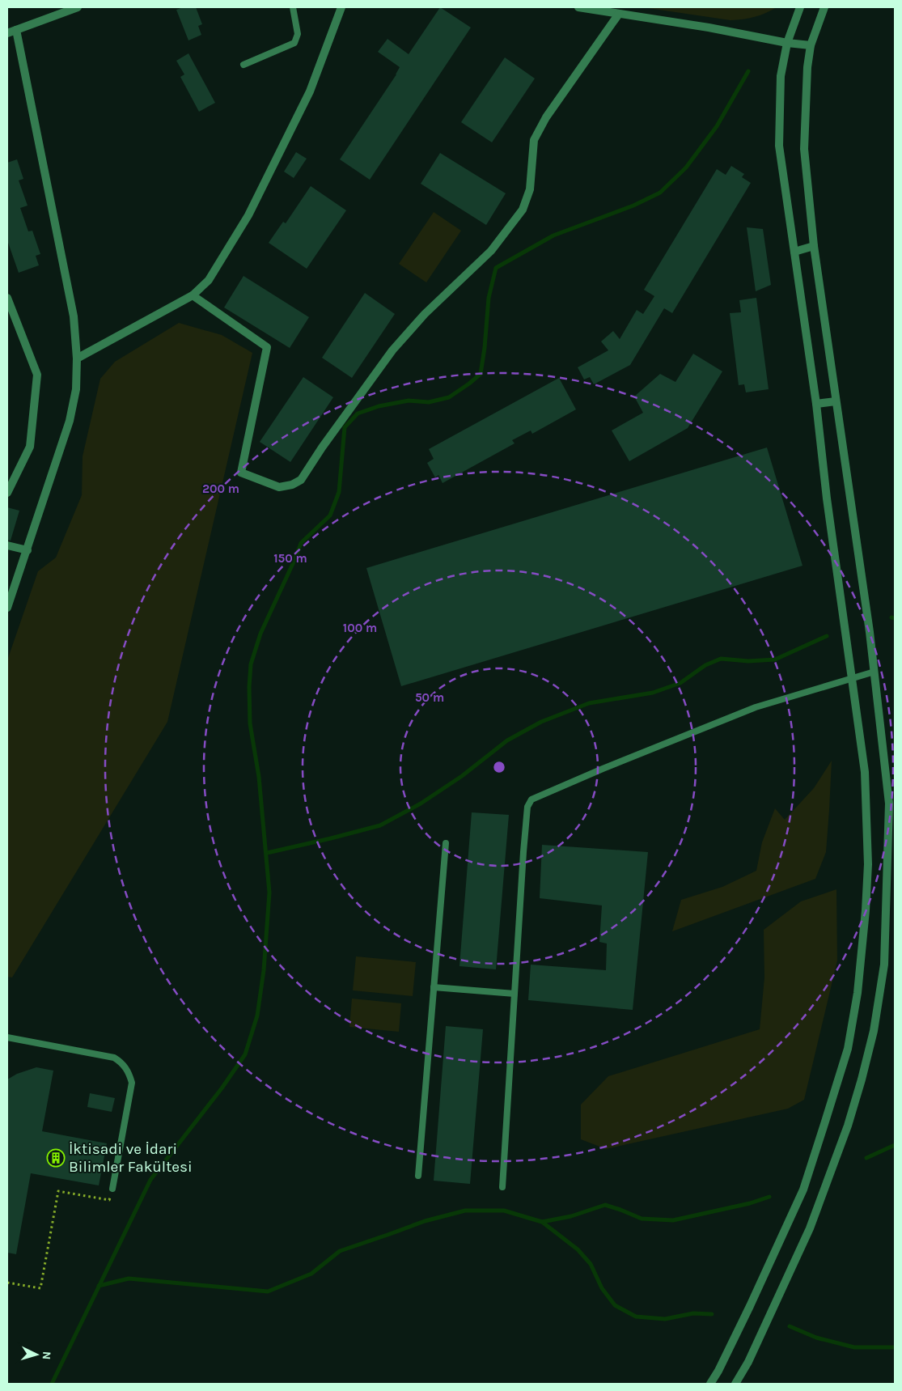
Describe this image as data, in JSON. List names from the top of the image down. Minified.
{"places":{"building":["İktisadi ve İdari Bilimler Fakültesi"]},"north":"right","rings":["200 m","150 m","100 m","50 m"]}
